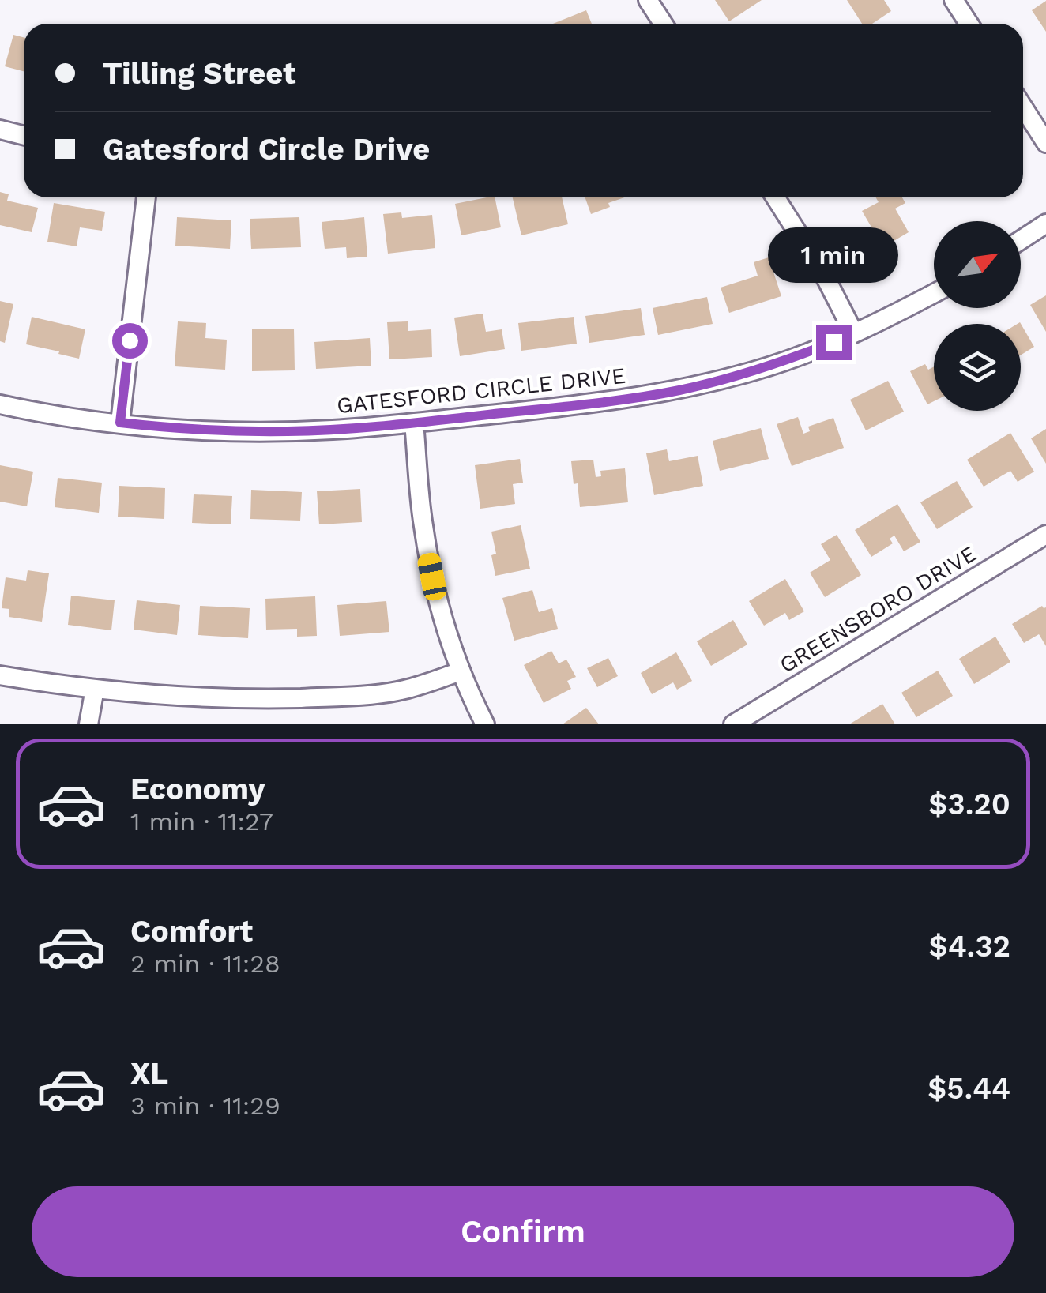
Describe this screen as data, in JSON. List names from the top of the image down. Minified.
{"streets":{"street":["GATESFORD CIRCLE DRIVE","GREENSBORO DRIVE"]},"north":"top right","page":{"banner":["Tilling Street","Gatesford Circle Drive"],"bubble":"1 min","list":[{"name":"Economy","note":"1 min · 11:27","value":"$3.20"},{"name":"Comfort","note":"2 min · 11:28","value":"$4.32"},{"name":"XL","note":"3 min · 11:29","value":"$5.44"}],"buttons":"Confirm"}}
